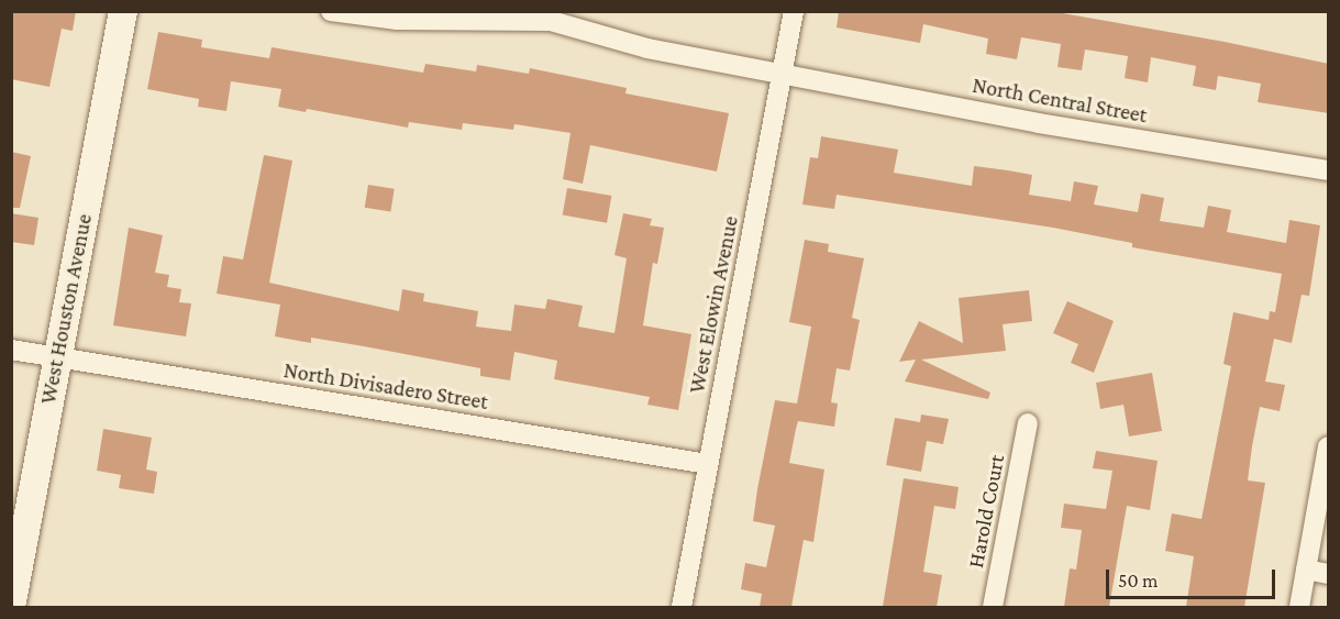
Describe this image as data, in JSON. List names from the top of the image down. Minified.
{"streets":{"main road":["West Houston Avenue"],"street":["North Central Street","West Elowin Avenue","North Divisadero Street","Harold Court"]},"crossings":[["North Central Street","West Elowin Avenue"],["West Elowin Avenue","North Divisadero Street"],["West Houston Avenue","North Divisadero Street"]],"scale_bar":"50 m"}
